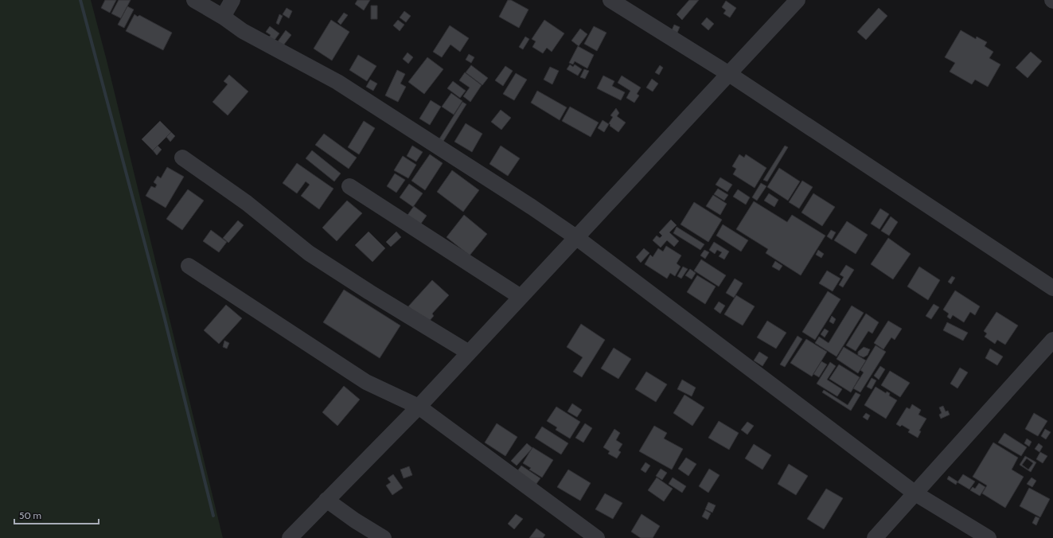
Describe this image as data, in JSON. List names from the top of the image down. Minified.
{"scale_bar":"50 m"}
